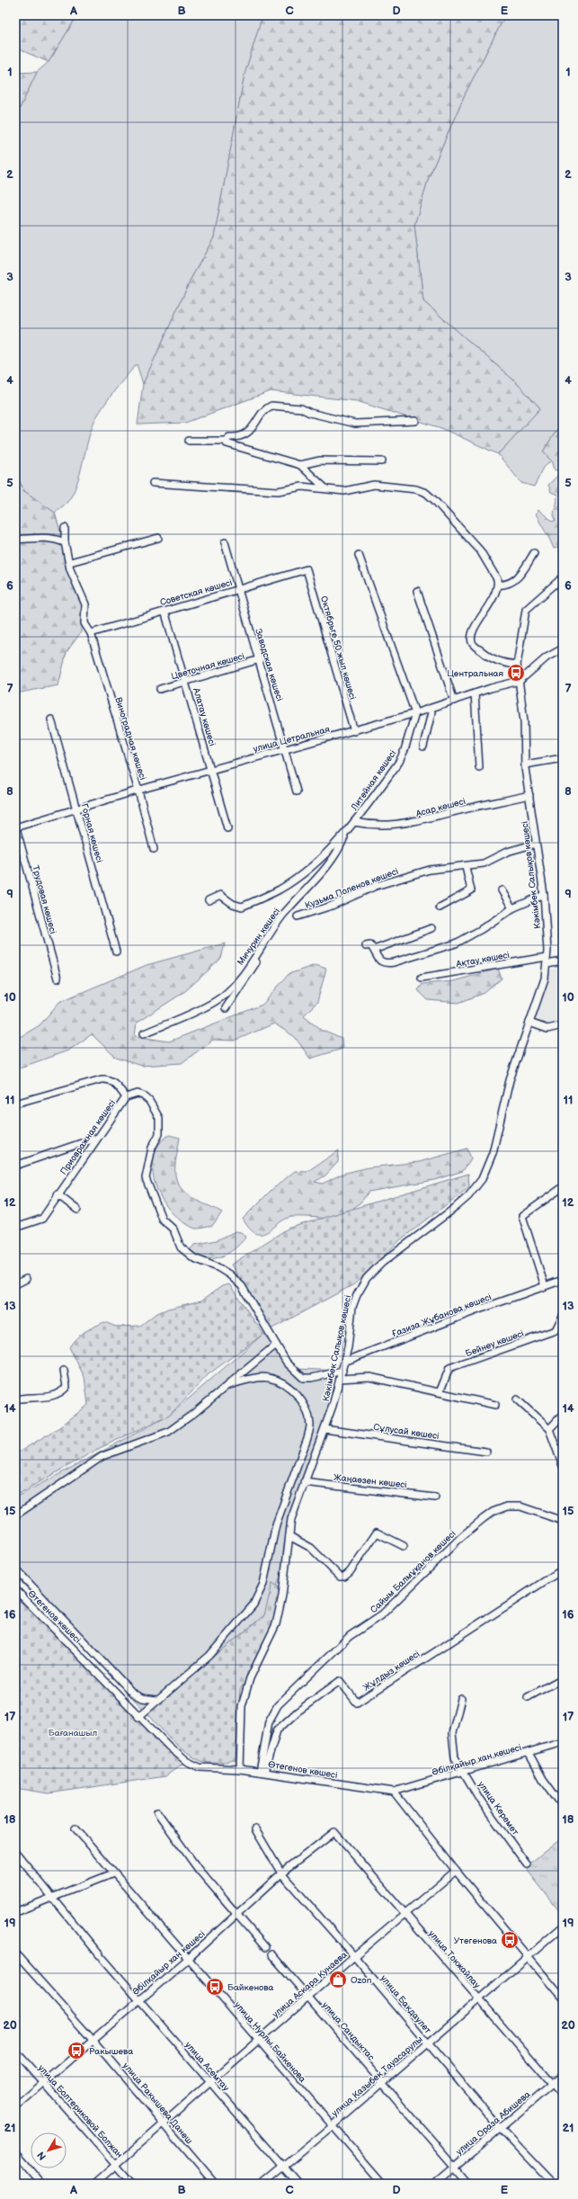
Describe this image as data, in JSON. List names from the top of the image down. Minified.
{"streets":{"street":["Советская көшесі","Октябрьге 50 жыл көшесі","Заводская көшесі","Цветочная көшесі","Алатау көшесі","Виноградная көшесі","улица Цетральная","Литейная көшесі","Асар көшесі","Горная көшесі","Кәкімбек Салықов көшесі","Кузьма Поленов көшесі","Трудовая көшесі","Мичурин көшесі","Ақтау көшесі","Приовражная көшесі","Ғазиза Жұбанова көшесі","Бейнеу көшесі","Сұлусай көшесі","Жаңаөзен көшесі","Сайым Балмұқанов көшесі","Өтегенов көшесі","Жұлдыз көшесі","Әбілқайыр хан көшесі","улица Керемет","улица Токжайлау","улица Аскара Кунаева","улица Бакдаулет","улица Сандыктас","улица Нурлы Байкенова","улица Асемтау","улица Казыбек Тауасарулы","улица Ракышева Данеш","улица Болтериковой Болжан","улица Ораза Абишева"]},"crossings":[["Советская көшесі","Октябрьге 50 жыл көшесі"],["Советская көшесі","Заводская көшесі"],["Советская көшесі","Алатау көшесі"],["Советская көшесі","Виноградная көшесі"],["Октябрьге 50 жыл көшесі","улица Цетральная"],["Заводская көшесі","Цветочная көшесі"],["Заводская көшесі","улица Цетральная"],["Цветочная көшесі","Алатау көшесі"],["Алатау көшесі","улица Цетральная"],["Виноградная көшесі","улица Цетральная"],["улица Цетральная","Литейная көшесі"],["улица Цетральная","Горная көшесі"],["улица Цетральная","Кәкімбек Салықов көшесі"],["улица Цетральная","Трудовая көшесі"],["Литейная көшесі","Асар көшесі"],["Литейная көшесі","Мичурин көшесі"],["Асар көшесі","Кәкімбек Салықов көшесі"],["Кәкімбек Салықов көшесі","Кузьма Поленов көшесі"],["Кәкімбек Салықов көшесі","Ақтау көшесі"],["Кәкімбек Салықов көшесі","Приовражная көшесі"],["Кәкімбек Салықов көшесі","Ғазиза Жұбанова көшесі"],["Кәкімбек Салықов көшесі","Сұлусай көшесі"],["Кәкімбек Салықов көшесі","Жаңаөзен көшесі"],["Кәкімбек Салықов көшесі","Өтегенов көшесі"],["Сайым Балмұқанов көшесі","Өтегенов көшесі"],["Сайым Балмұқанов көшесі","Жұлдыз көшесі"],["Өтегенов көшесі","Жұлдыз көшесі"],["Өтегенов көшесі","Әбілқайыр хан көшесі"],["Әбілқайыр хан көшесі","улица Керемет"],["Әбілқайыр хан көшесі","улица Токжайлау"],["Әбілқайыр хан көшесі","улица Бакдаулет"],["Әбілқайыр хан көшесі","улица Нурлы Байкенова"],["Әбілқайыр хан көшесі","улица Асемтау"],["Әбілқайыр хан көшесі","улица Ракышева Данеш"],["Әбілқайыр хан көшесі","улица Болтериковой Болжан"],["улица Токжайлау","улица Аскара Кунаева"],["улица Токжайлау","улица Казыбек Тауасарулы"],["улица Токжайлау","улица Ораза Абишева"],["улица Аскара Кунаева","улица Бакдаулет"],["улица Аскара Кунаева","улица Сандыктас"],["улица Аскара Кунаева","улица Нурлы Байкенова"],["улица Аскара Кунаева","улица Асемтау"],["улица Аскара Кунаева","улица Ракышева Данеш"],["улица Аскара Кунаева","улица Болтериковой Болжан"],["улица Бакдаулет","улица Казыбек Тауасарулы"],["улица Бакдаулет","улица Ораза Абишева"],["улица Сандыктас","улица Казыбек Тауасарулы"],["улица Сандыктас","улица Ораза Абишева"],["улица Нурлы Байкенова","улица Казыбек Тауасарулы"],["улица Асемтау","улица Казыбек Тауасарулы"]],"parks":["Бағанашыл"],"places":{"bus stop":["Центральная","Утегенова","Байкенова","Ракышева"],"shop":["Ozon"]},"north":"bottom left","grid":{"columns":["A","B","C","D","E"],"rows":["1","2","3","4","5","6","7","8","9","10","11","12","13","14","15","16","17","18","19","20","21"]}}
